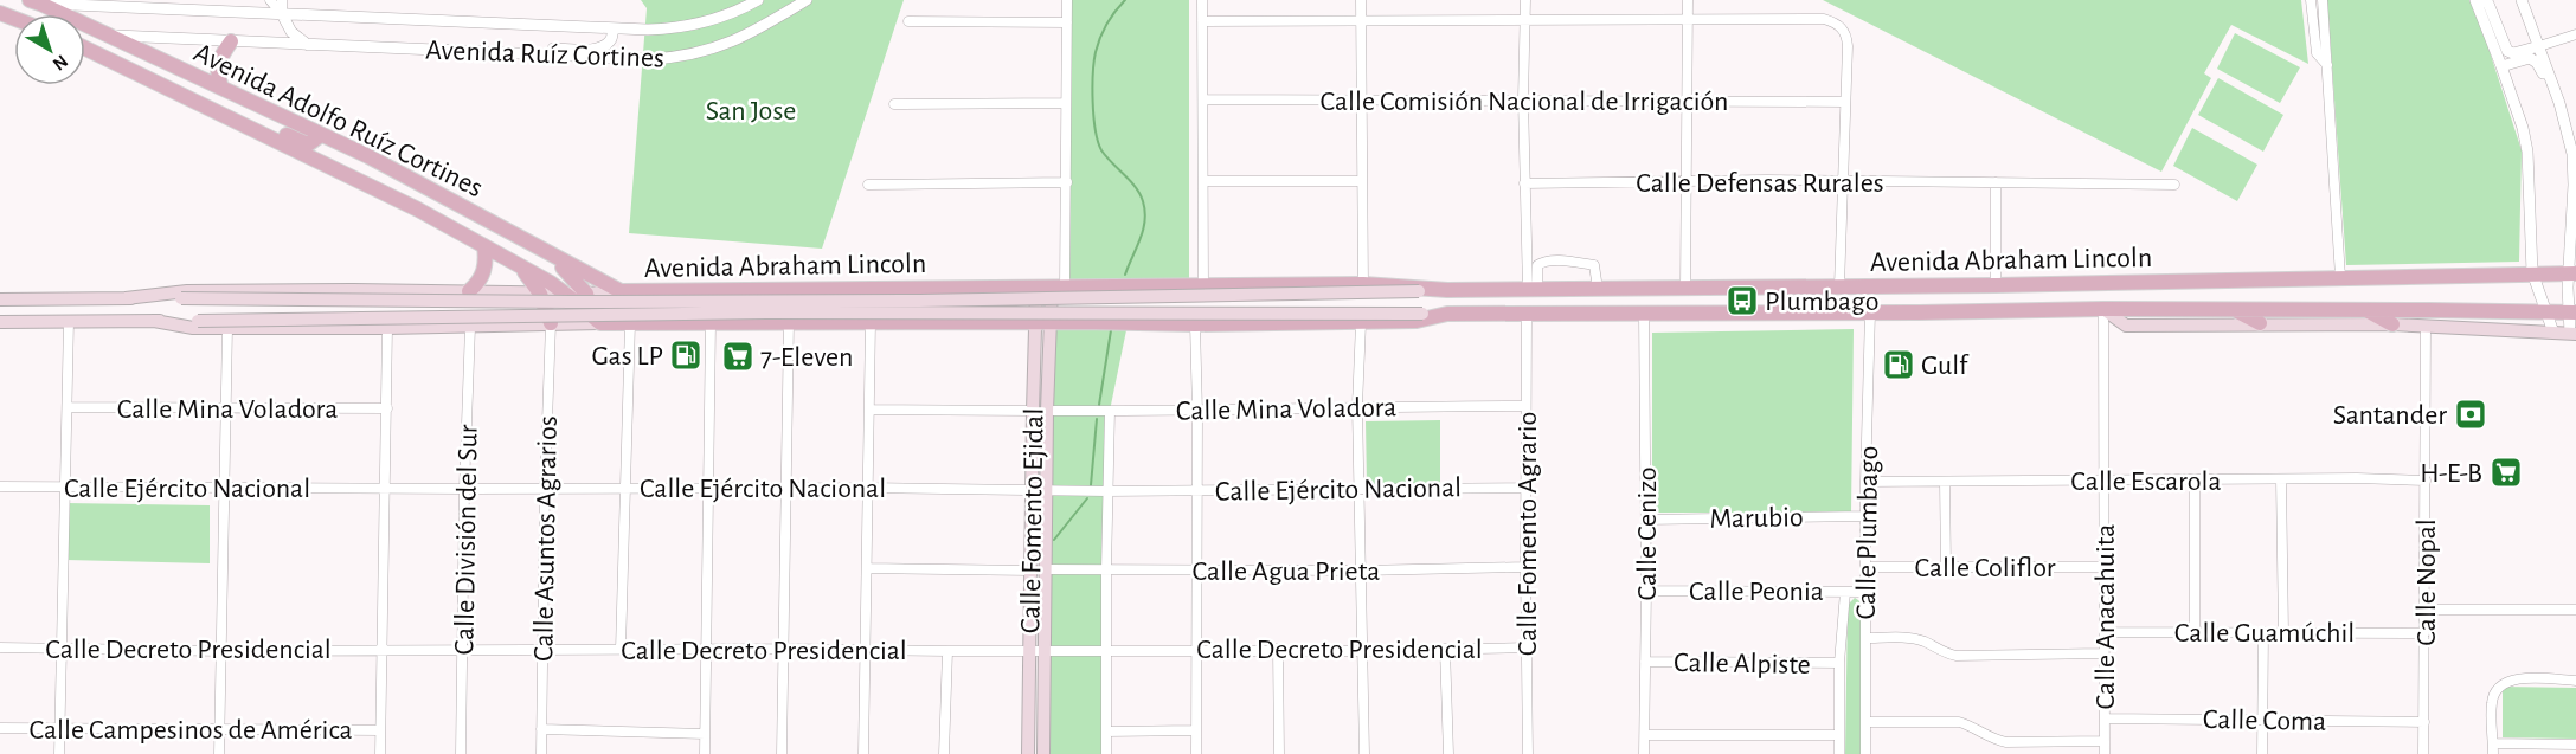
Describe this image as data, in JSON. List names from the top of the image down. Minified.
{"streets":{"main road":["Avenida Adolfo Ruíz Cortines","Avenida Abraham Lincoln","Calle Fomento Ejidal"],"street":["Avenida Ruíz Cortines","Calle Comisión Nacional de Irrigación","Calle Defensas Rurales","Calle Mina Voladora","Calle Escarola","Calle Ejército Nacional","Marubio","Calle Plumbago","Calle Fomento Agrario","Calle Cenizo","Calle Asuntos Agrarios","Calle División del Sur","Calle Coliflor","Calle Agua Prieta","Calle Nopal","Calle Peonia","Calle Anacahuita","Calle Guamúchil","Calle Decreto Presidencial","Calle Alpiste","Calle Coma","Calle Campesinos de América"]},"crossings":[["Avenida Ruíz Cortines","Avenida Adolfo Ruíz Cortines"],["Avenida Adolfo Ruíz Cortines","Avenida Abraham Lincoln"],["Avenida Abraham Lincoln","Calle Fomento Ejidal"],["Avenida Abraham Lincoln","Calle Plumbago"],["Avenida Abraham Lincoln","Calle Fomento Agrario"],["Avenida Abraham Lincoln","Calle Cenizo"],["Avenida Abraham Lincoln","Calle Asuntos Agrarios"],["Avenida Abraham Lincoln","Calle División del Sur"],["Avenida Abraham Lincoln","Calle Anacahuita"],["Calle Mina Voladora","Calle Fomento Ejidal"],["Calle Mina Voladora","Calle Fomento Agrario"],["Calle Escarola","Calle Plumbago"],["Calle Escarola","Calle Nopal"],["Calle Escarola","Calle Anacahuita"],["Calle Ejército Nacional","Calle Fomento Ejidal"],["Calle Ejército Nacional","Calle Fomento Agrario"],["Calle Ejército Nacional","Calle Asuntos Agrarios"],["Calle Ejército Nacional","Calle División del Sur"],["Marubio","Calle Plumbago"],["Marubio","Calle Cenizo"],["Calle Fomento Ejidal","Calle Agua Prieta"],["Calle Fomento Ejidal","Calle Decreto Presidencial"],["Calle Plumbago","Calle Coliflor"],["Calle Plumbago","Calle Peonia"],["Calle Plumbago","Calle Alpiste"],["Calle Fomento Agrario","Calle Agua Prieta"],["Calle Fomento Agrario","Calle Decreto Presidencial"],["Calle Cenizo","Calle Peonia"],["Calle Cenizo","Calle Alpiste"],["Calle Asuntos Agrarios","Calle Decreto Presidencial"],["Calle División del Sur","Calle Decreto Presidencial"],["Calle Coliflor","Calle Anacahuita"],["Calle Nopal","Calle Guamúchil"],["Calle Nopal","Calle Coma"],["Calle Anacahuita","Calle Guamúchil"],["Calle Anacahuita","Calle Coma"]],"parks":["San Jose"],"places":{"bus stop":["Plumbago"],"fuel station":["Gas LP","Gulf"],"supermarket":["7-Eleven","H-E-B"],"bank":["Santander"]},"north":"bottom right"}
